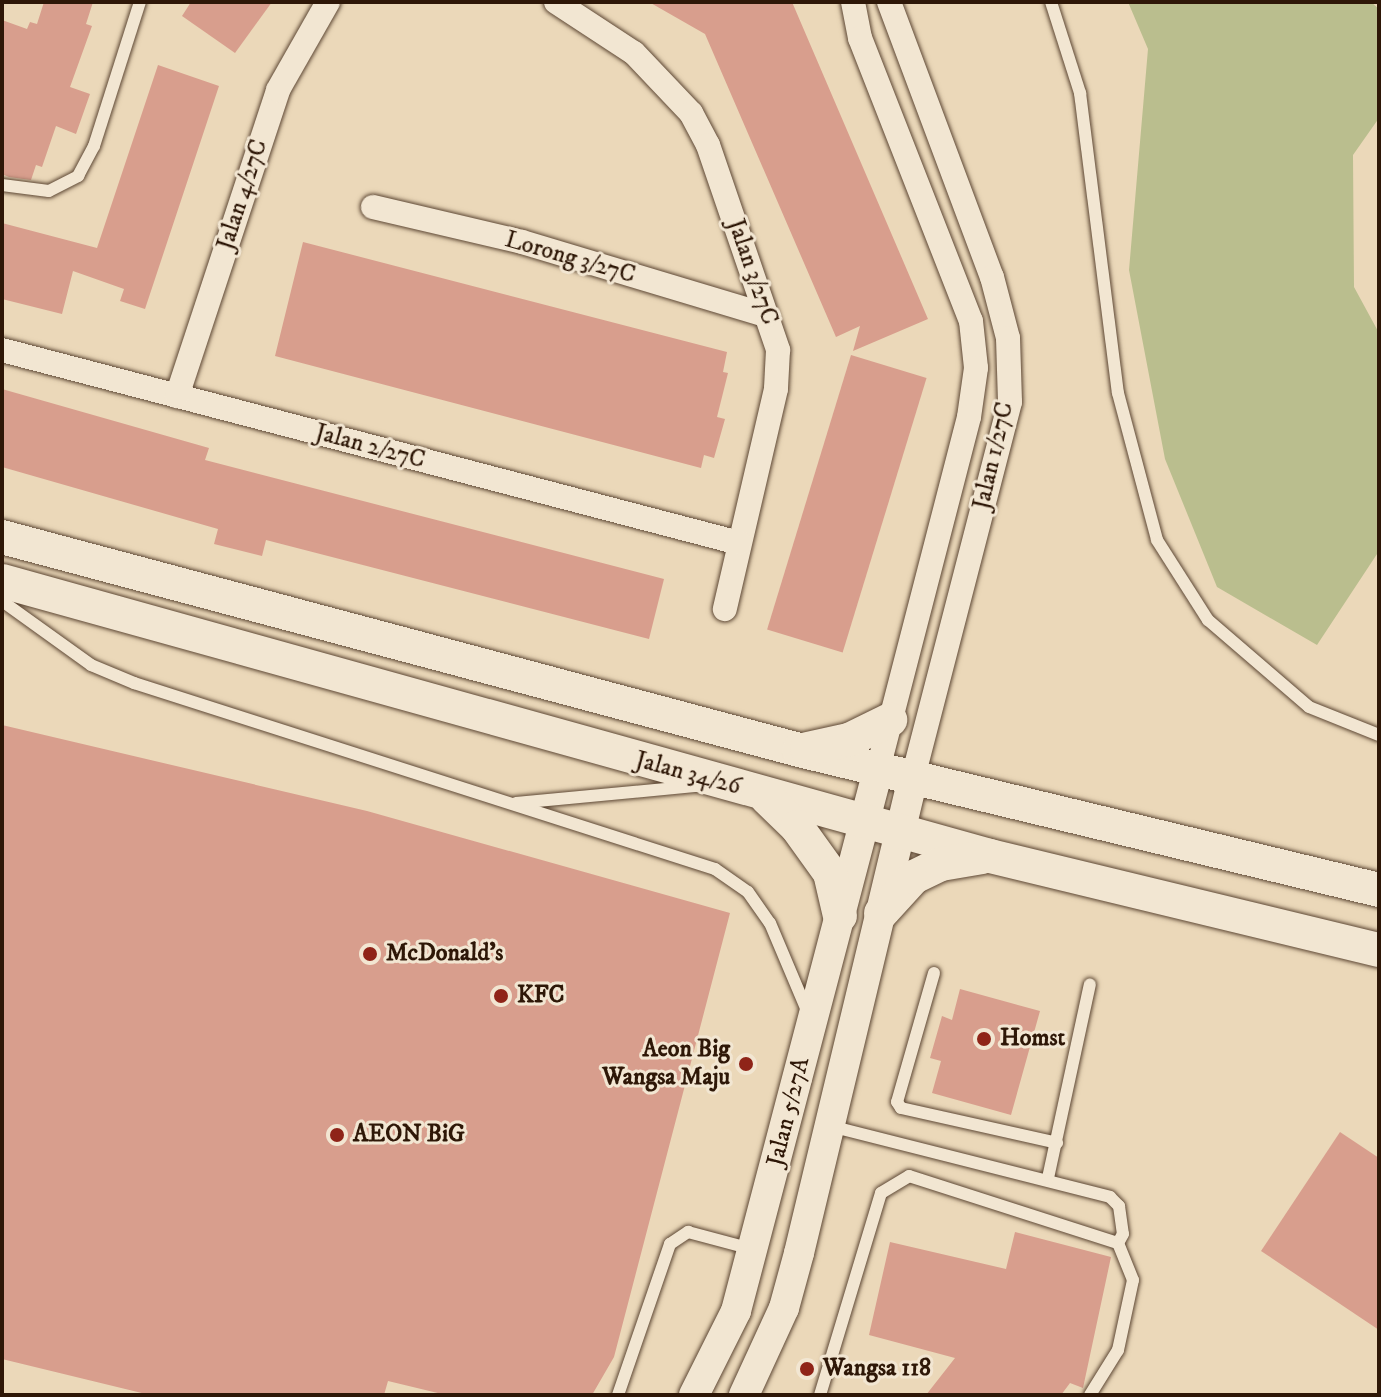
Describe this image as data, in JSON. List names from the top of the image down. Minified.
{"streets":{"main road":["Jalan 34/26"],"street":["Jalan 4/27C","Lorong 3/27C","Jalan 3/27C","Jalan 2/27C","Jalan 1/27C","Jalan 5/27A"]},"crossings":[["Jalan 4/27C","Jalan 2/27C"],["Lorong 3/27C","Jalan 3/27C"],["Jalan 3/27C","Jalan 2/27C"],["Jalan 1/27C","Jalan 5/27A"],["Jalan 34/26","Jalan 5/27A"]],"places":["McDonald's","KFC","Homst","Aeon Big Wangsa Maju","AEON BiG","Wangsa 118"]}
